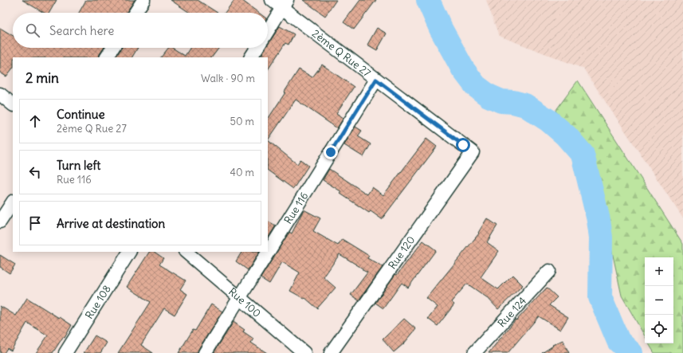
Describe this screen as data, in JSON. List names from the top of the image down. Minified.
{"streets":{"street":["2ème Q Rue 27","Rue 116","Rue 120","Rue 108","Rue 100","Rue 124"]},"crossings":[["2ème Q Rue 27","Rue 116"],["2ème Q Rue 27","Rue 120"],["Rue 116","Rue 100"]],"page":{"search":"Search here","heading":["2 min","Walk · 90 m"],"list":[["Continue","2ème Q Rue 27","50 m"],["Turn left","Rue 116","40 m"],"Arrive at destination"],"map_buttons":["+","−"]}}
